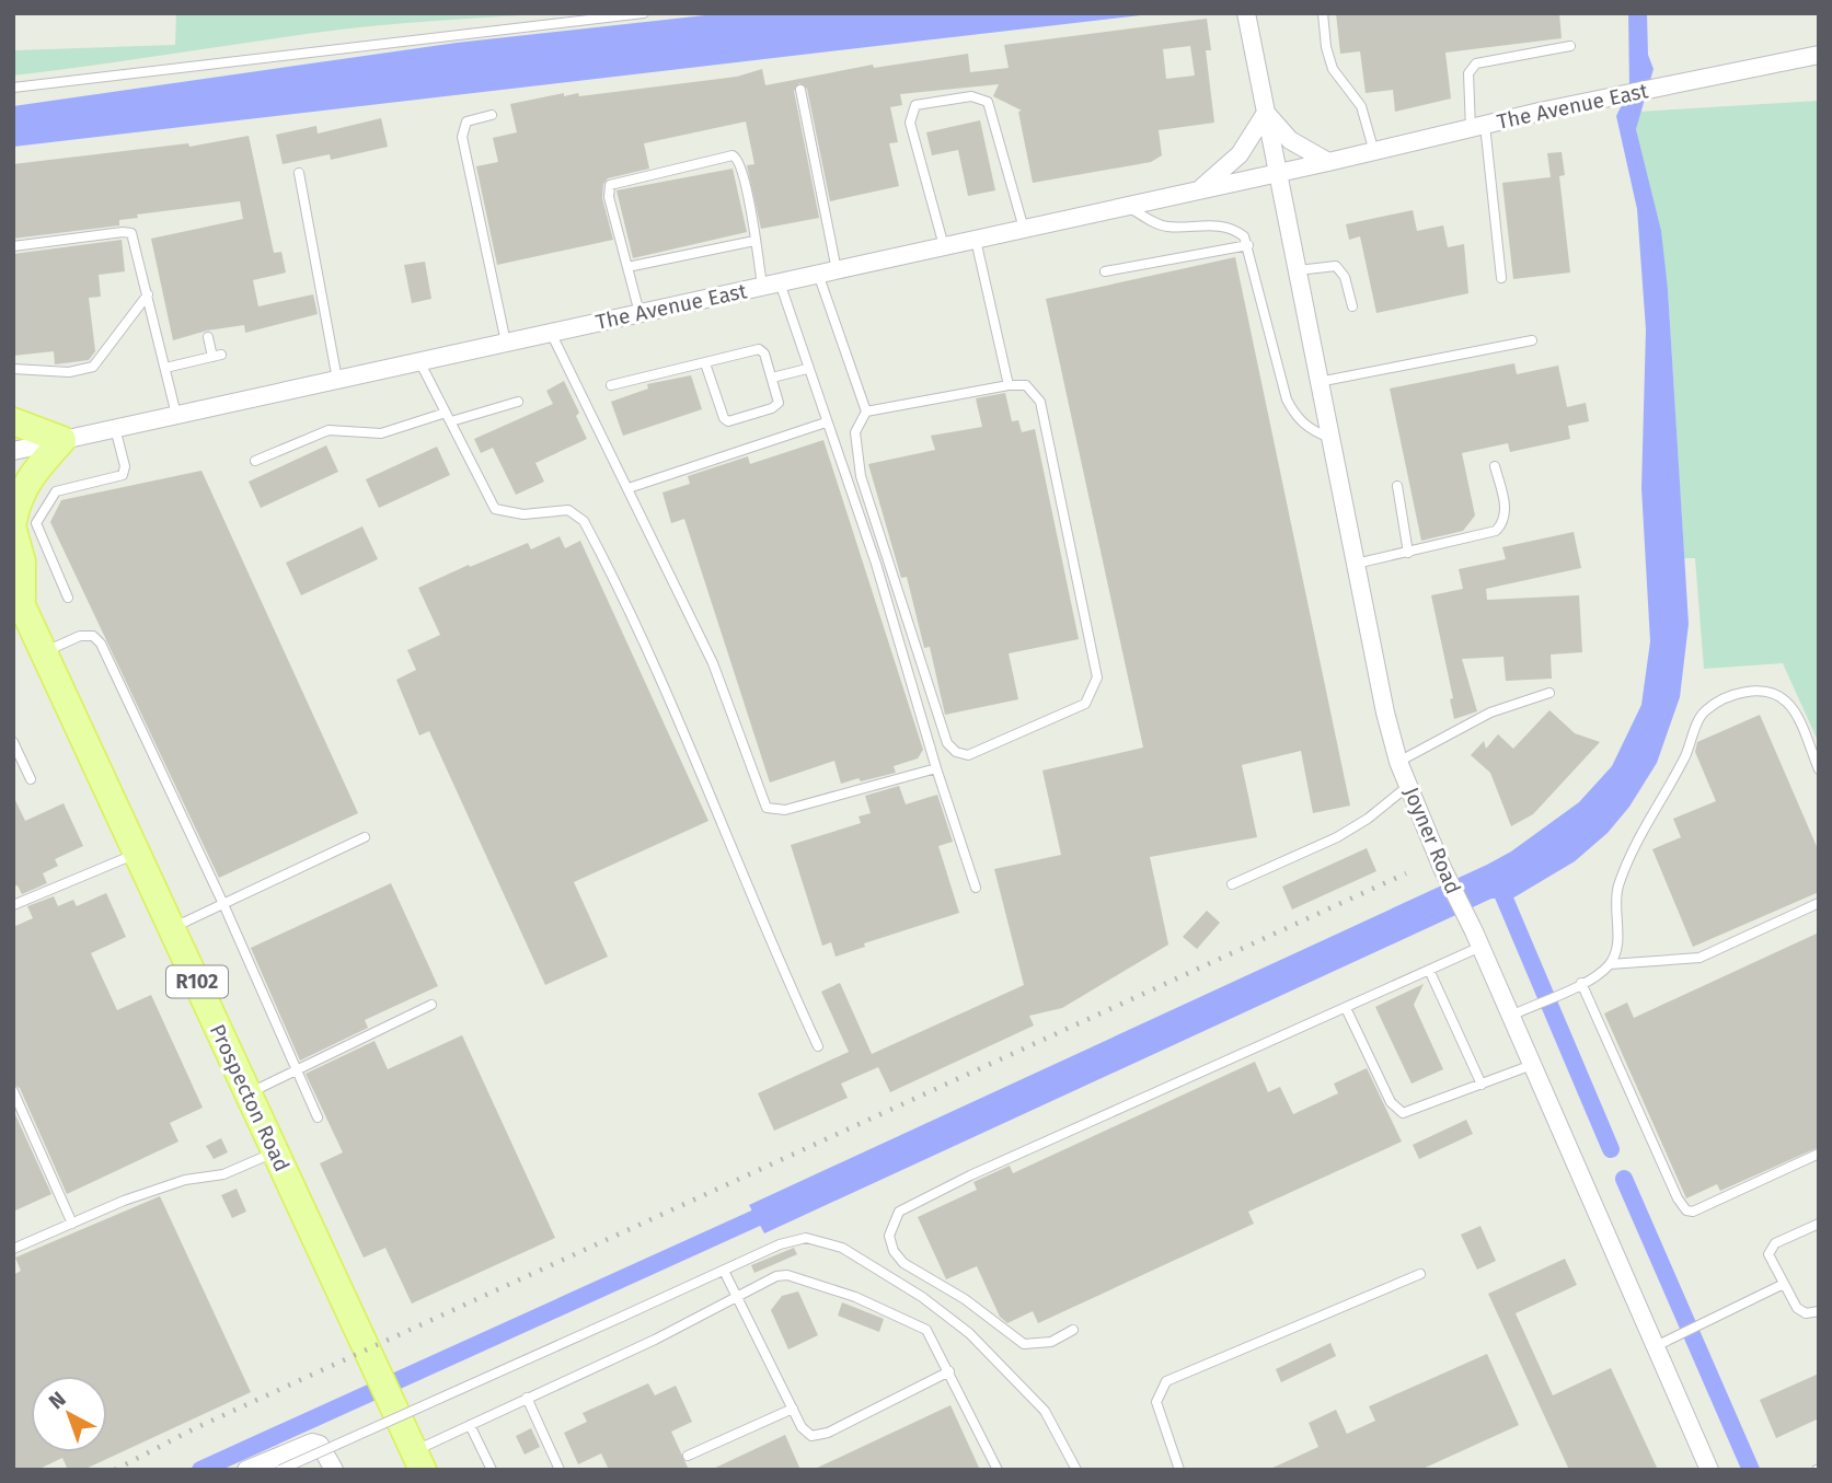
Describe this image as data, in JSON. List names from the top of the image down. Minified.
{"streets":{"main road":["R102","Prospecton Road"],"street":["The Avenue East","Joyner Road"]},"crossings":[["The Avenue East","Joyner Road"],["R102","Prospecton Road"]],"north":"top left"}
